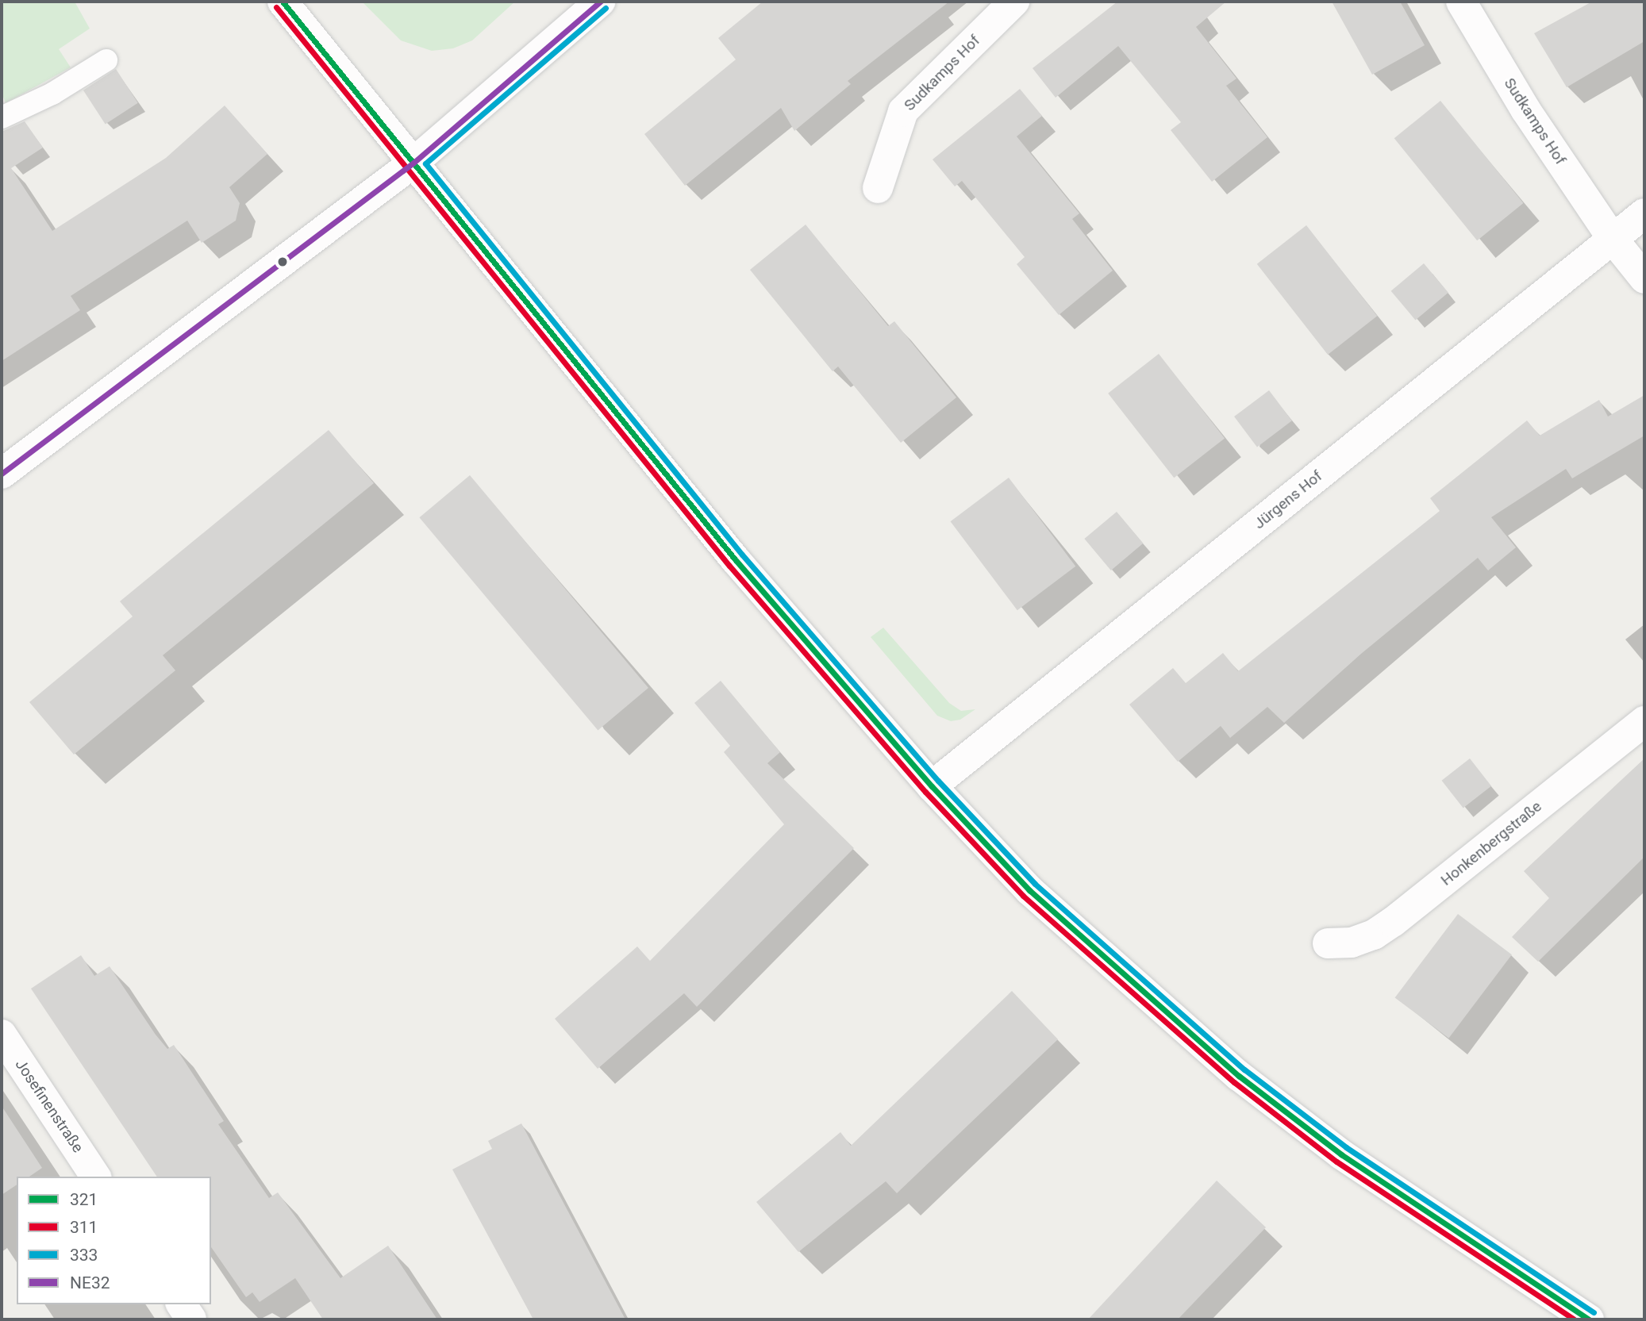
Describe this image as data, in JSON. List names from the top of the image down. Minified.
{"streets":{"street":["Sudkamps Hof","Jürgens Hof","Honkenbergstraße","Josefinenstraße"]},"crossings":[["Sudkamps Hof","Jürgens Hof"]],"lines":["transit line 321","transit line NE32","transit line 311","transit line 333"],"legend":["321","311","333","NE32"]}
